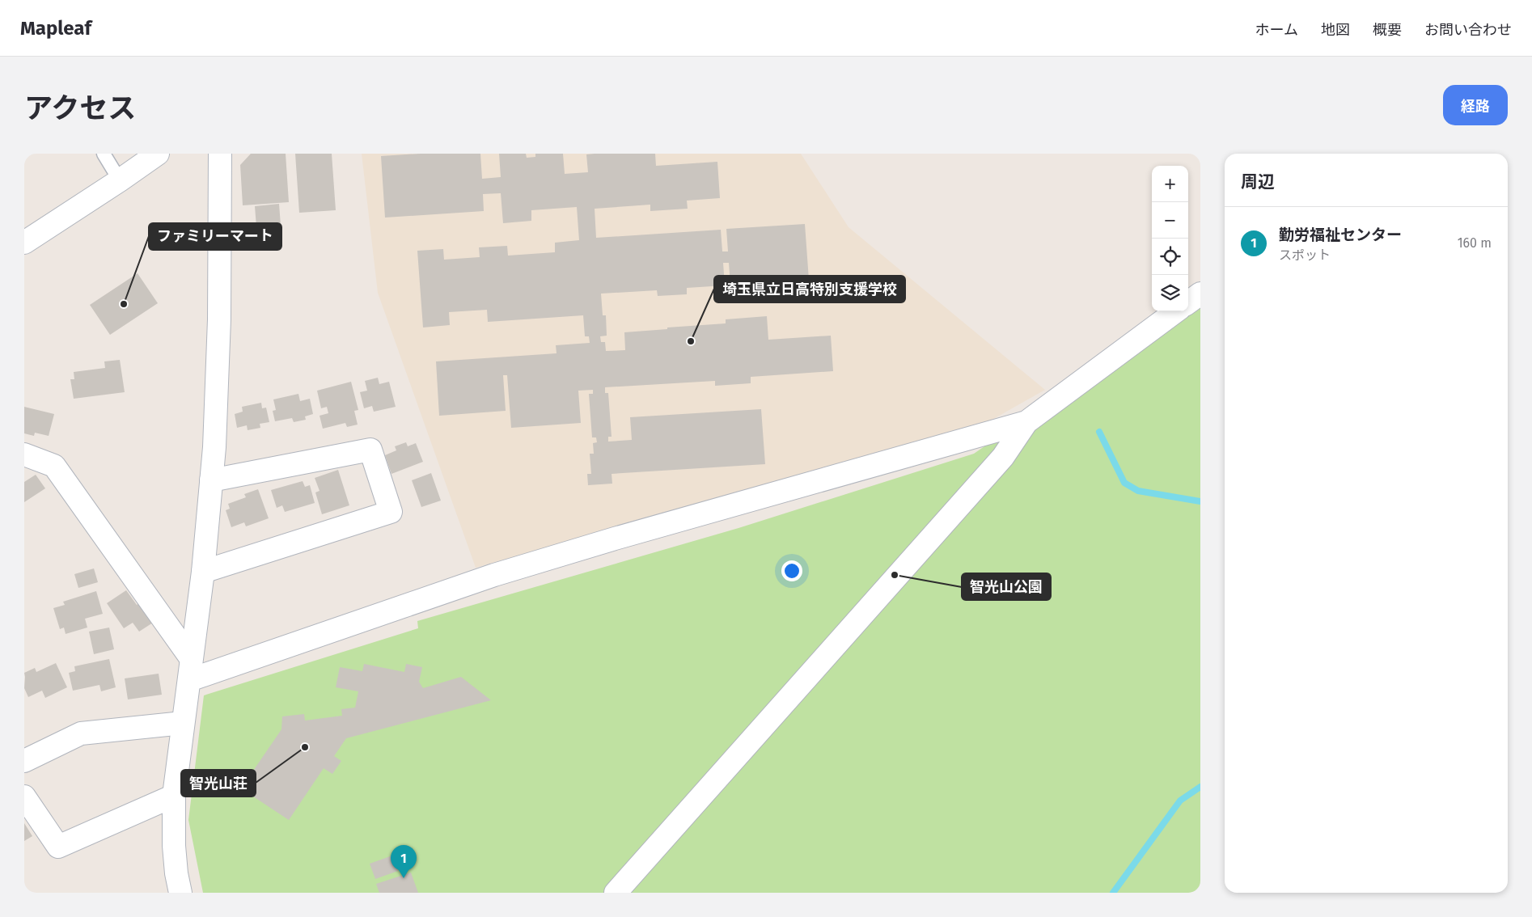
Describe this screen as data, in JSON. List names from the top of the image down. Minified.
{"places":["ファミリーマート","埼玉県立日高特別支援学校","智光山公園","智光山荘"],"page":{"header":"Mapleaf","nav":["ホーム","地図","概要","お問い合わせ"],"title":"アクセス","buttons":"経路","heading":"周辺","map_buttons":["+","−"],"list":[{"mark":"1","name":"勤労福祉センター","note":"スポット","value":"160 m"}],"pins":"1"}}
